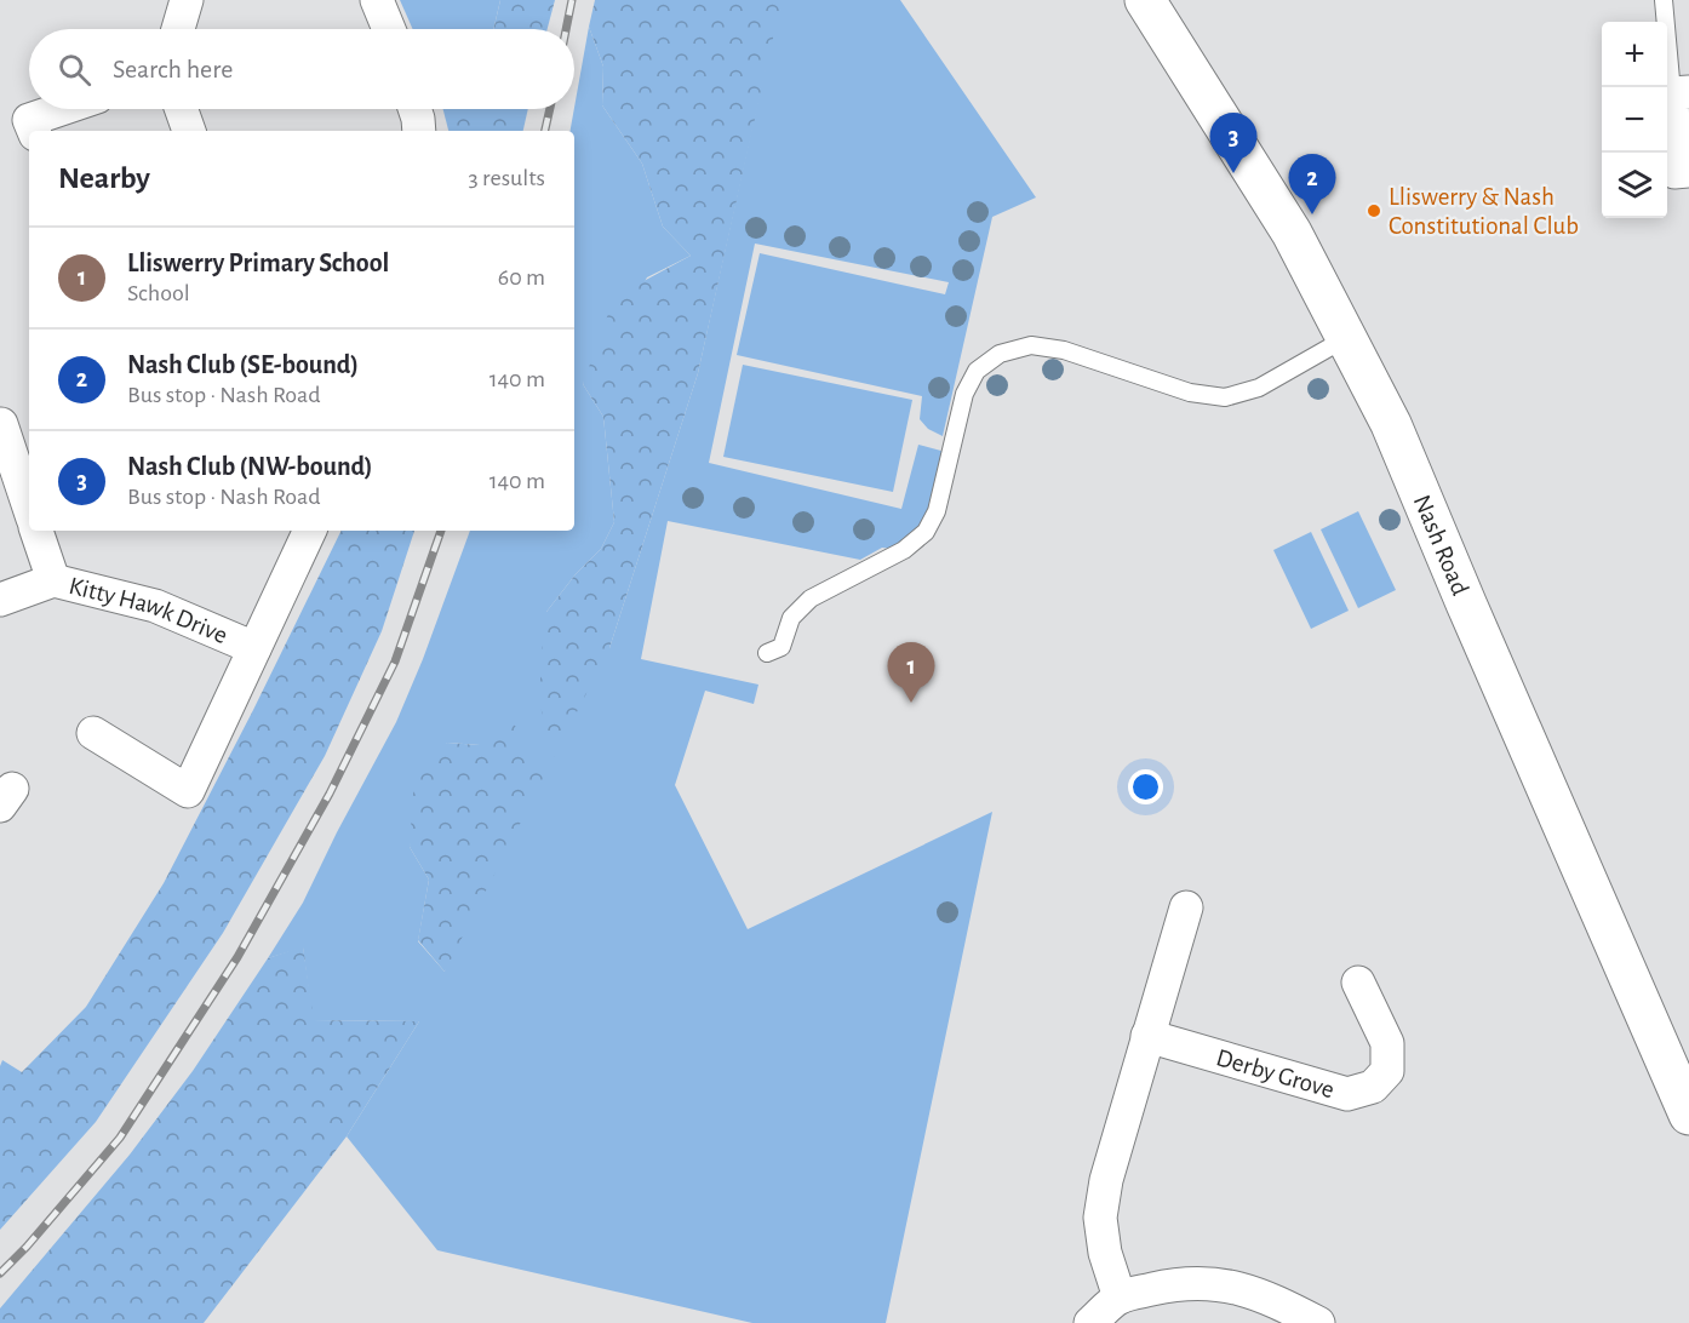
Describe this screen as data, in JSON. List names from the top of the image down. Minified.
{"streets":{"street":["Nash Road","Kitty Hawk Drive","Derby Grove"]},"places":["Lliswerry & Nash Constitutional Club"],"page":{"map_buttons":["+","−"],"search":"Search here","pins":["3","2","1"],"heading":["Nearby","3 results"],"list":[{"mark":"1","name":"Lliswerry Primary School","note":"School","value":"60 m"},{"mark":"2","name":"Nash Club (SE-bound)","note":"Bus stop · Nash Road","value":"140 m"},{"mark":"3","name":"Nash Club (NW-bound)","note":"Bus stop · Nash Road","value":"140 m"}]}}
